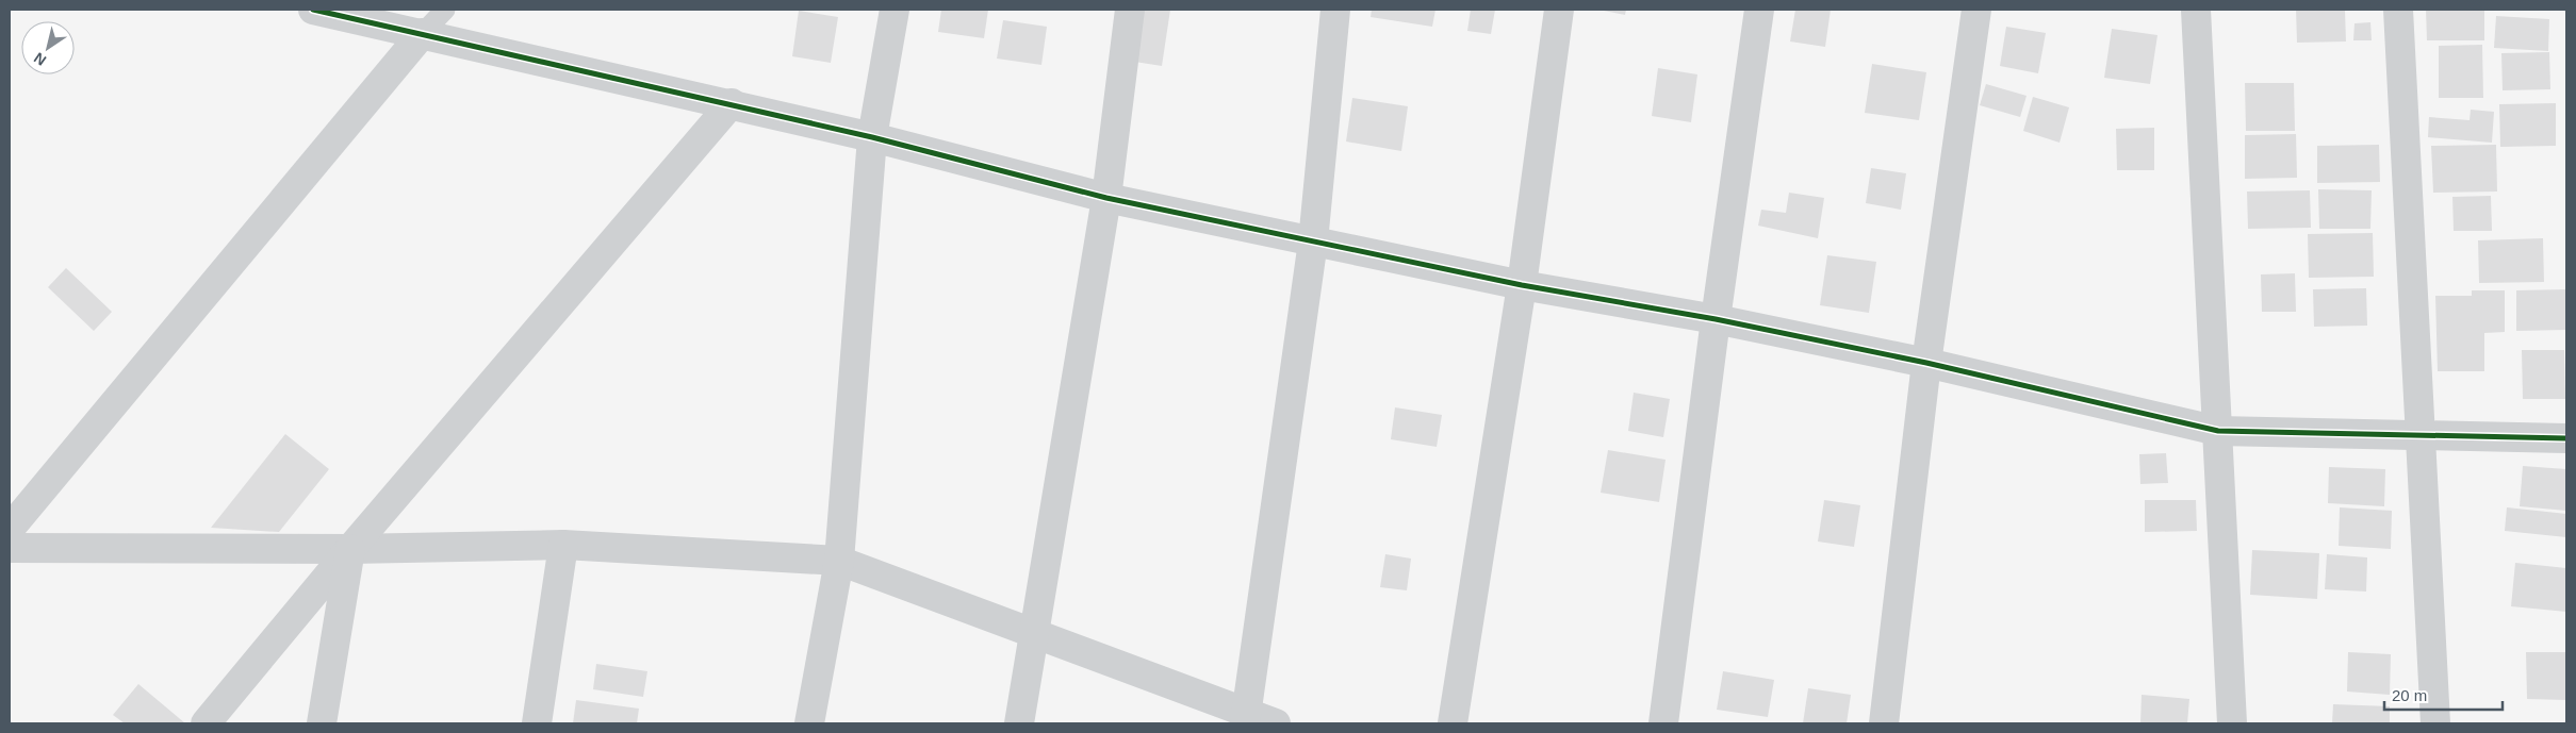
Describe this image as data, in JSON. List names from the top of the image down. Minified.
{"scale_bar":"20 m","north":"bottom left"}
